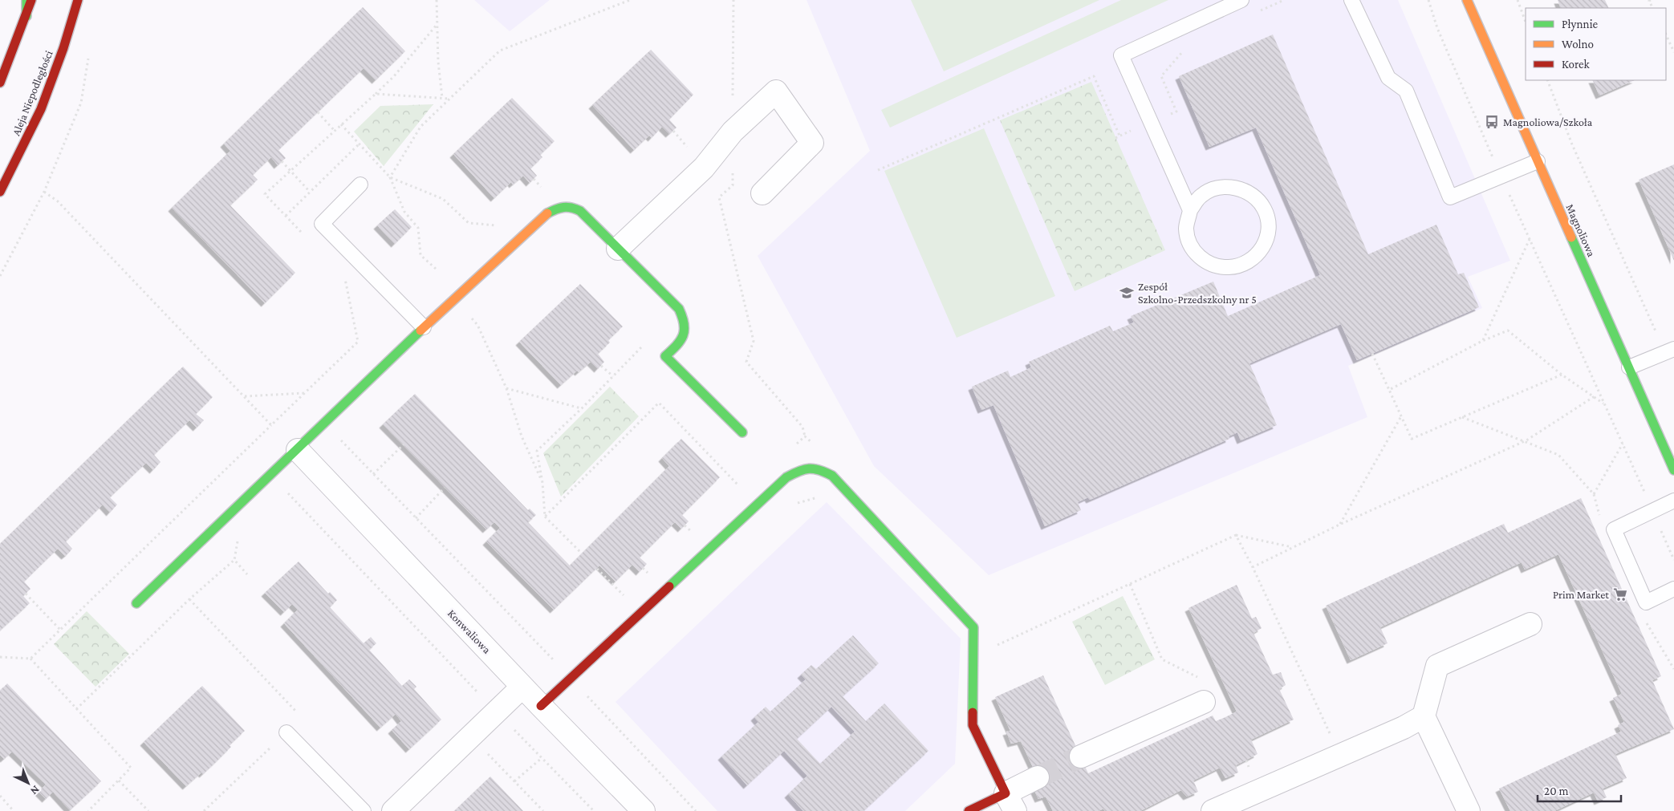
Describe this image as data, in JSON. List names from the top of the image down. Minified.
{"streets":{"street":["Aleja Niepodległości","Magnoliowa","Konwaliowa"]},"places":{"bus stop":["Magnoliowa/Szkoła"],"school or university":["Zespół Szkolno-Przedszkolny nr 5"],"supermarket":["Prim Market"]},"legend":["Płynnie","Wolno","Korek"],"scale_bar":"20 m","north":"bottom right"}
